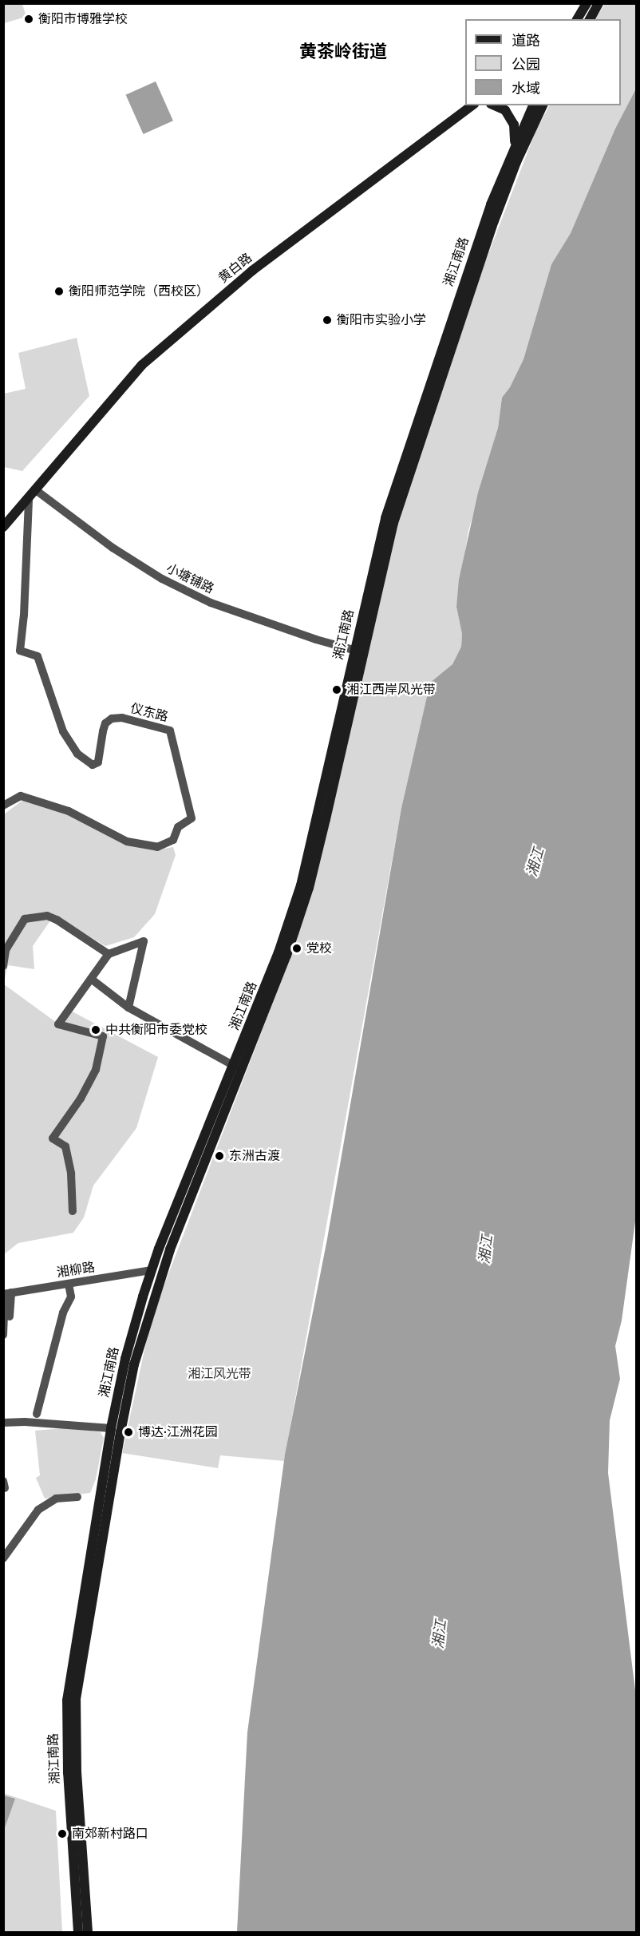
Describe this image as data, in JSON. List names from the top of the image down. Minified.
{"streets":{"main road":["湘江南路","黄白路"],"street":["小塘铺路","仪东路","湘柳路"]},"crossings":[["湘江南路","小塘铺路"],["湘江南路","湘柳路"],["黄白路","小塘铺路"],["黄白路","仪东路"]],"districts":["黄茶岭街道"],"water":["湘江"],"parks":["湘江风光带"],"places":["衡阳市博雅学校","衡阳师范学院（西校区）","衡阳市实验小学","湘江西岸风光带","党校","中共衡阳市委党校","东洲古渡","博达·江洲花园","南郊新村路口"],"legend":["道路","公园","水域"]}
